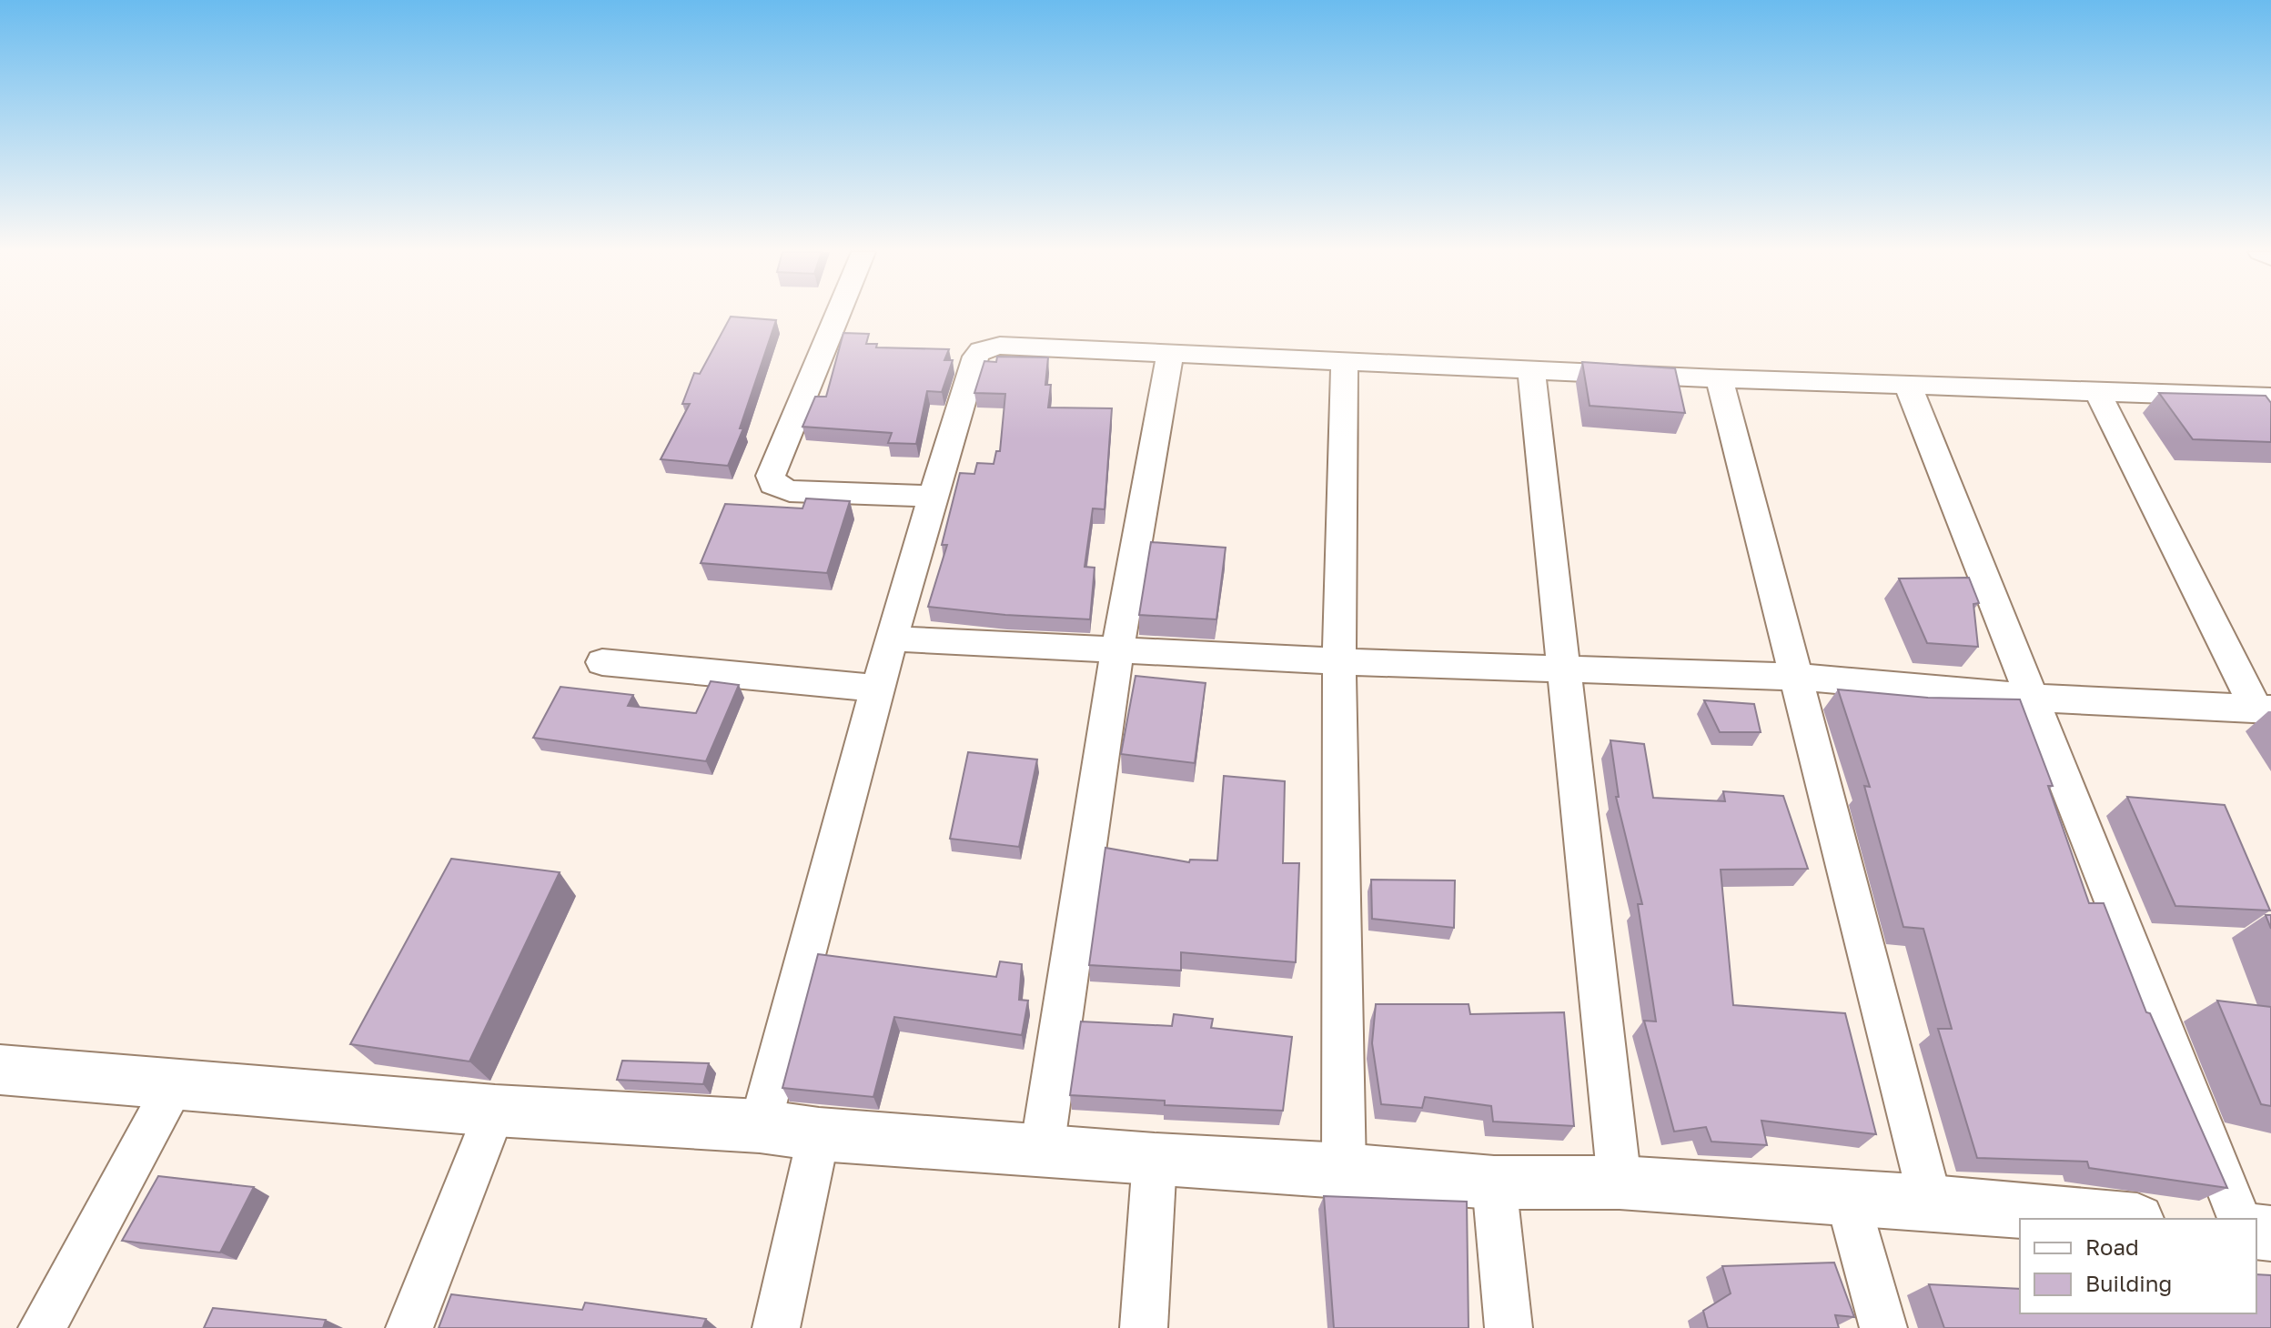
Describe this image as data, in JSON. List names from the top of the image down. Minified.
{"legend":["Road","Building"]}
